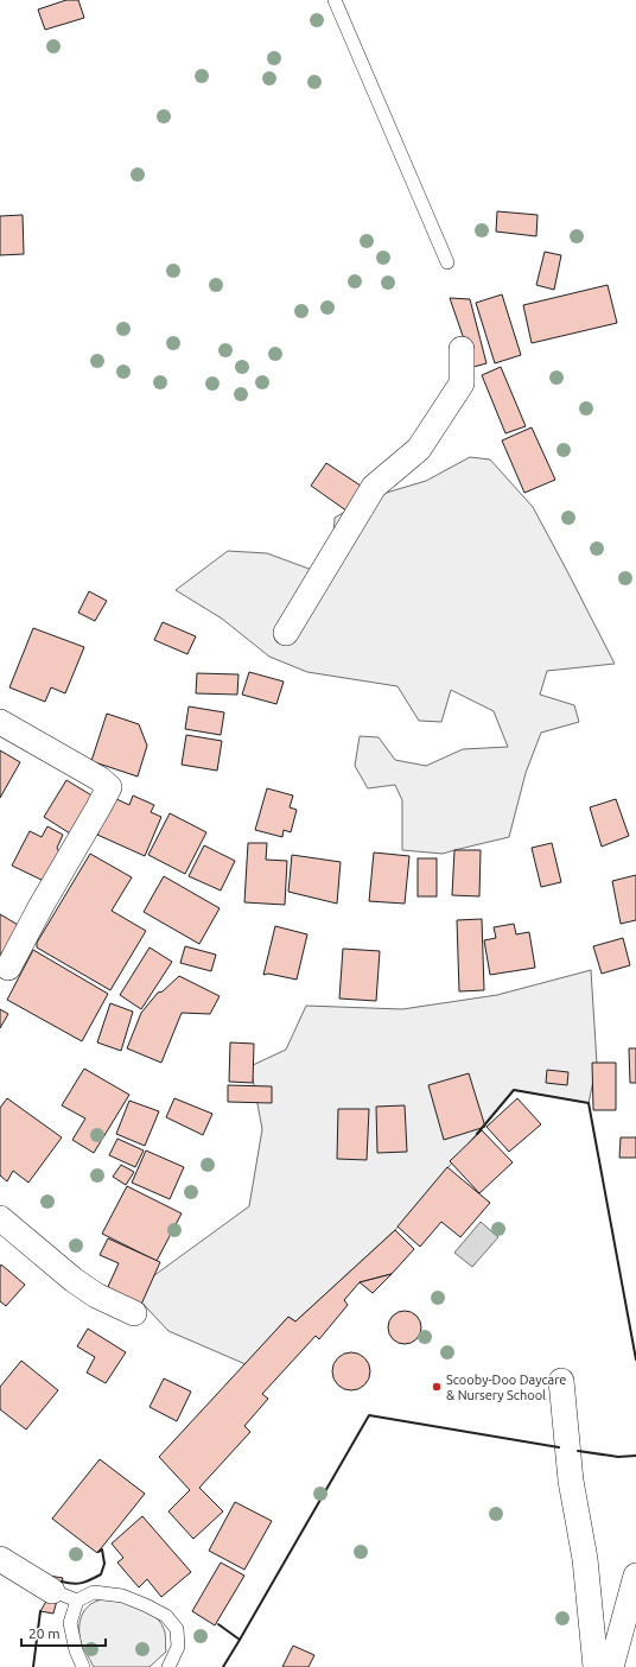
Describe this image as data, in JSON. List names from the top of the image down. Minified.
{"places":["Scooby-Doo Daycare & Nursery School"],"scale_bar":"20 m"}
